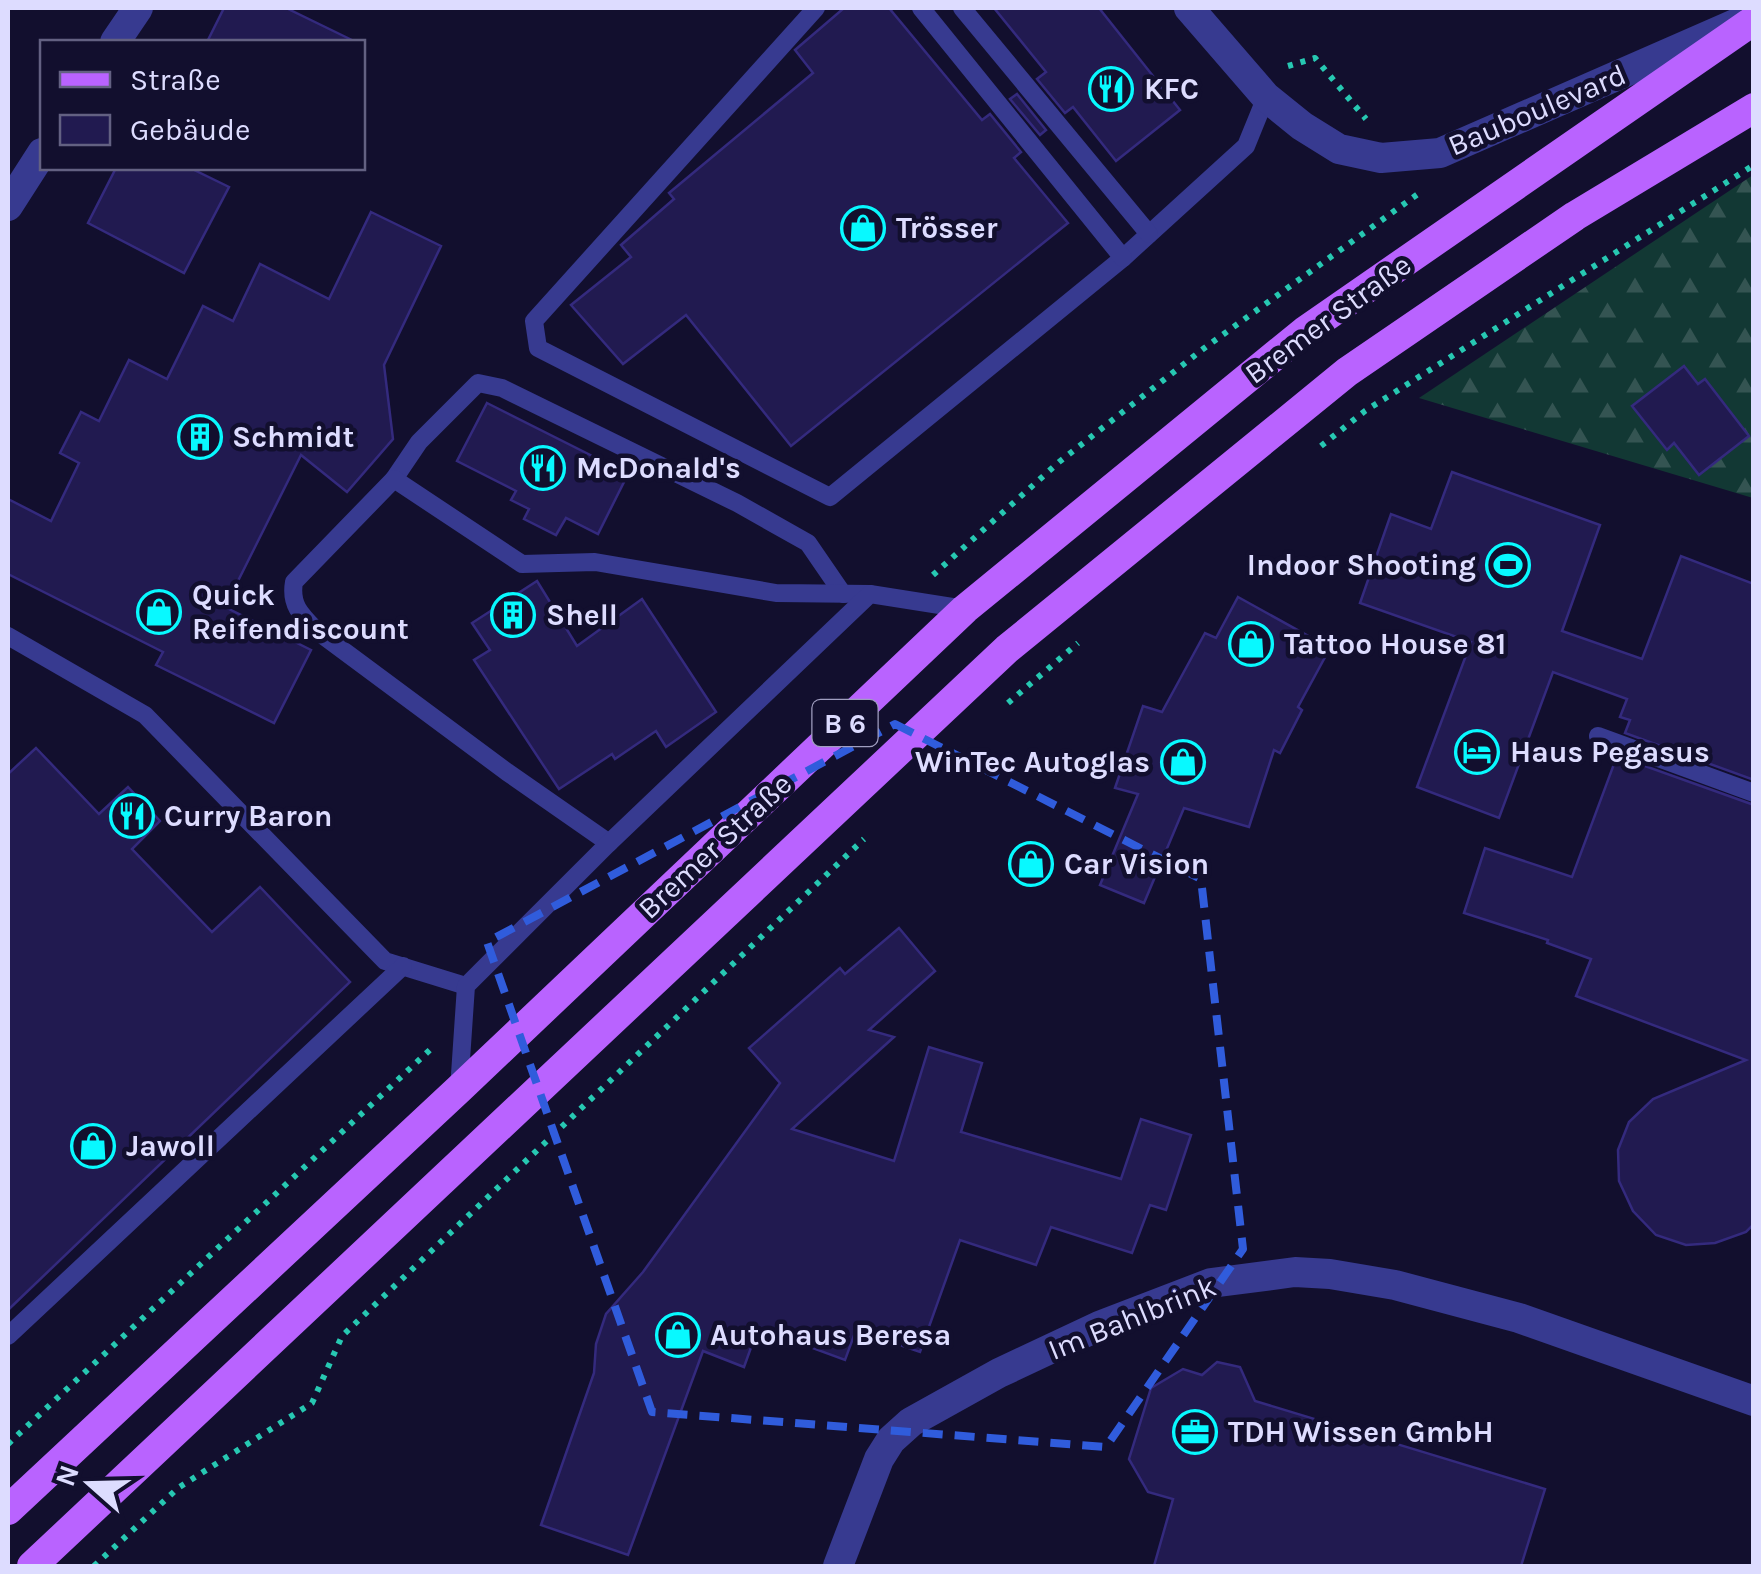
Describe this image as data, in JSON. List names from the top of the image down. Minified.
{"streets":{"main road":["Bremer Straße","B 6"],"street":["Bauboulevard","Im Bahlbrink"]},"crossings":[["Bauboulevard","Bremer Straße"]],"places":{"restaurant":["KFC","McDonald's","Curry Baron"],"shop":["Trösser","Quick Reifendiscount","Tattoo House 81","WinTec Autoglas","Car Vision","Jawoll","Autohaus Beresa"],"building":["Schmidt","Shell"],"sports":["Indoor Shooting"],"hotel":["Haus Pegasus"],"office":["TDH Wissen GmbH"]},"legend":["Straße","Gebäude"],"north":"left"}
